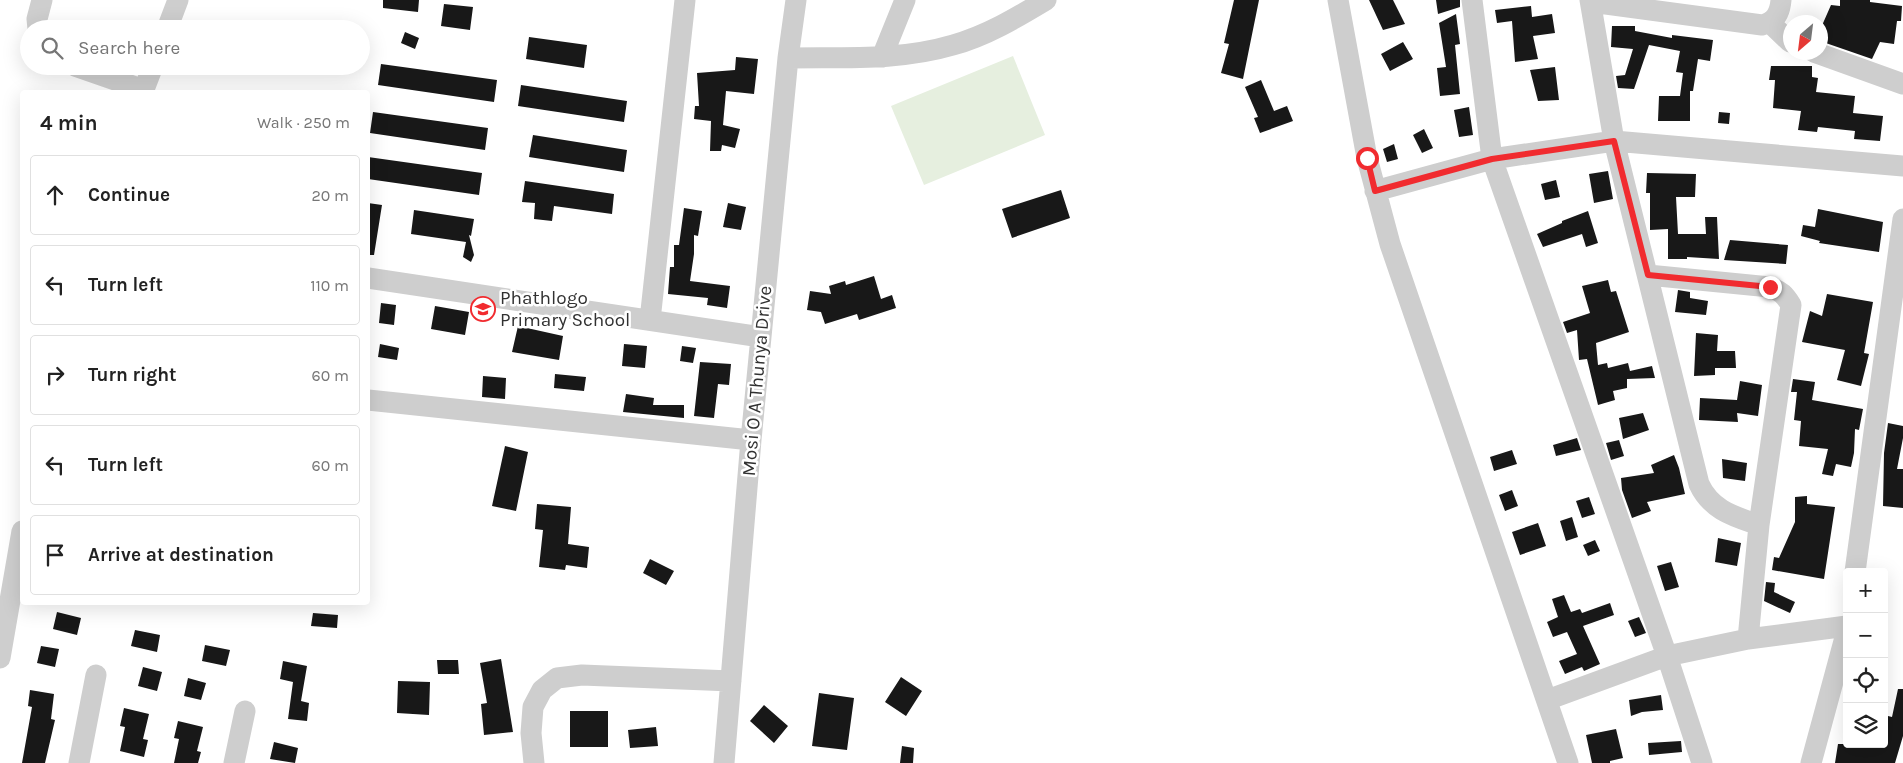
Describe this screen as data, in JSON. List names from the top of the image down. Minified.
{"streets":{"street":["Mosi O A Thunya Drive"]},"places":{"school or university":["Phathlogo Primary School"]},"north":"bottom left","page":{"search":"Search here","heading":["4 min","Walk · 250 m"],"list":[["Continue","20 m"],["Turn left","110 m"],["Turn right","60 m"],["Turn left","60 m"],"Arrive at destination"],"map_buttons":["+","−"]}}
